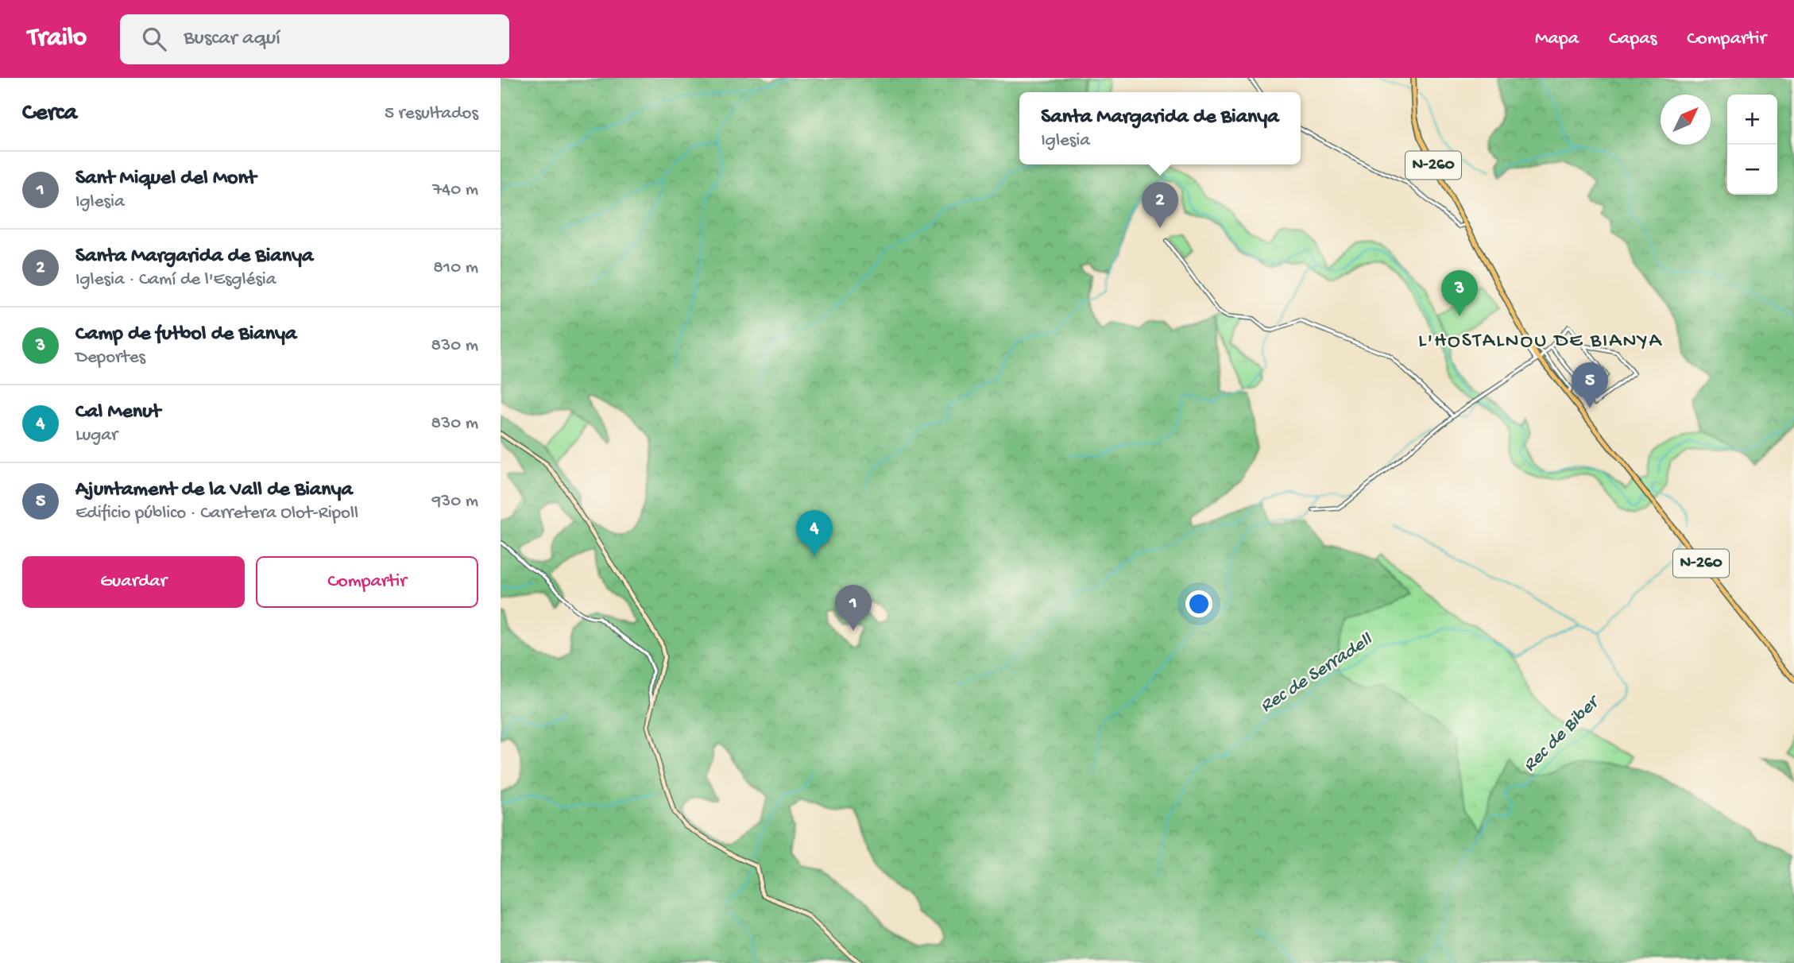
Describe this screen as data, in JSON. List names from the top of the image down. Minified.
{"streets":{"main road":["N-260"]},"districts":["L'HOSTALNOU DE BIANYA"],"water":["Rec de Serradell","Rec de Biber"],"north":"top right","page":{"header":"Trailo","search":"Buscar aquí","nav":["Mapa","Capas","Compartir"],"heading":["Cerca","5 resultados"],"popup":["Santa Margarida de Bianya","Iglesia"],"map_buttons":["+","−"],"list":[{"mark":"1","name":"Sant Miquel del Mont","note":"Iglesia","value":"740 m"},{"mark":"2","name":"Santa Margarida de Bianya","note":"Iglesia · Camí de l'Església","value":"810 m"},{"mark":"3","name":"Camp de futbol de Bianya","note":"Deportes","value":"830 m"},{"mark":"4","name":"Cal Menut","note":"Lugar","value":"830 m"},{"mark":"5","name":"Ajuntament de la Vall de Bianya","note":"Edificio público · Carretera Olot-Ripoll","value":"930 m"}],"pins":["2","3","5","4","1"],"buttons":["Guardar","Compartir"]}}
